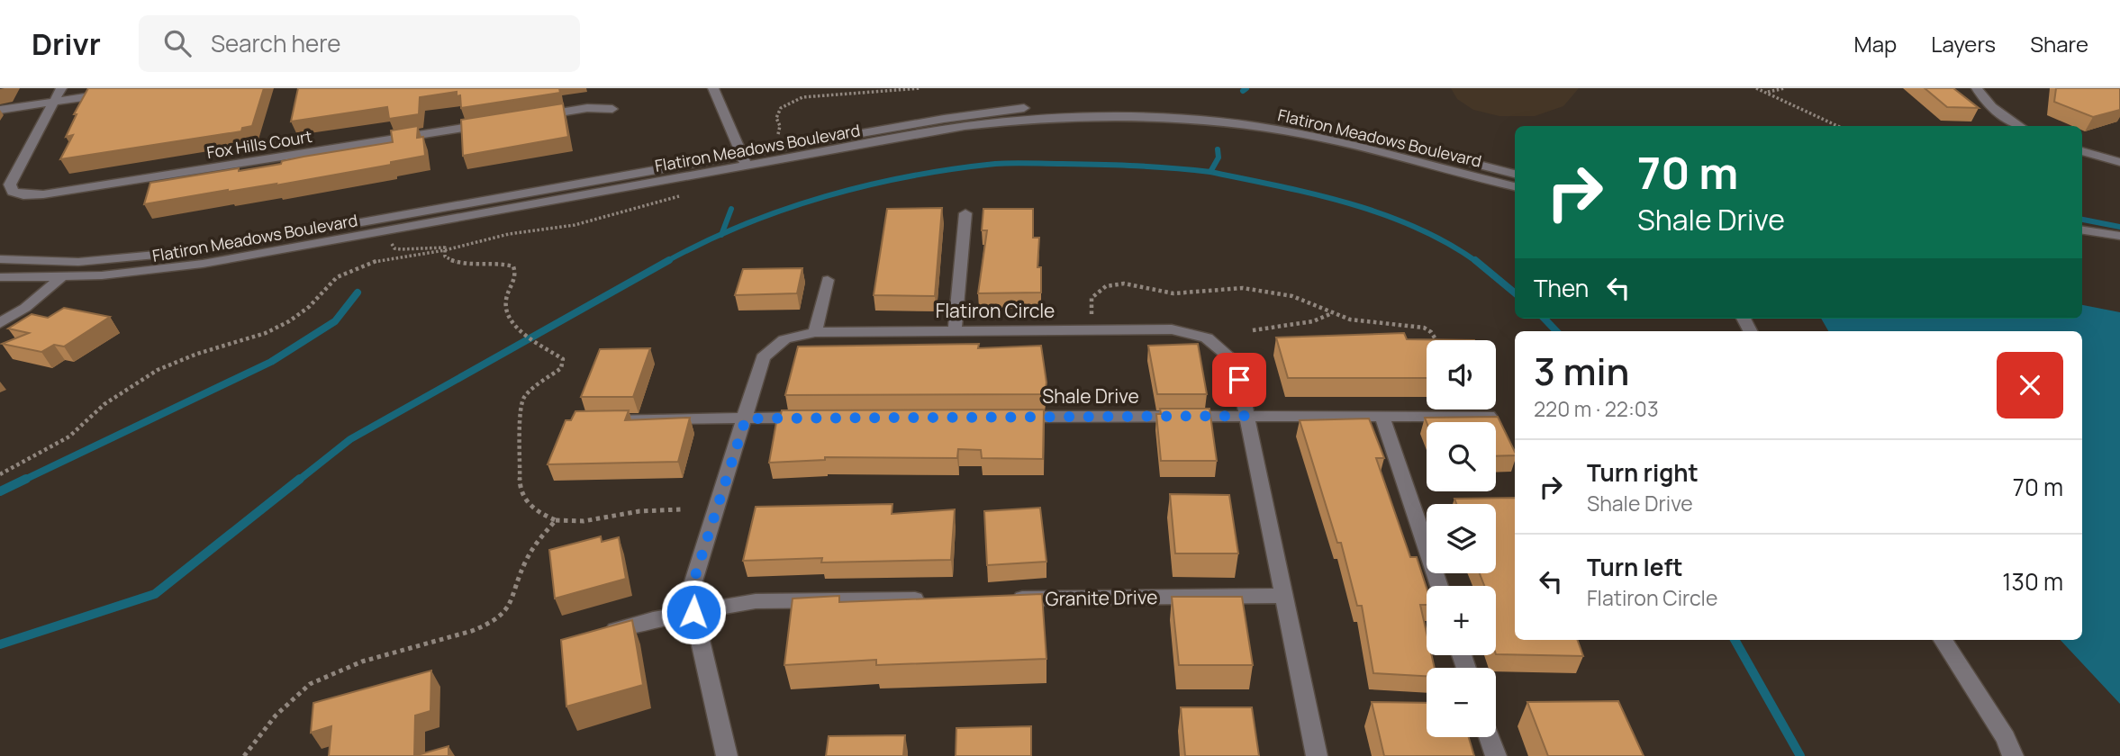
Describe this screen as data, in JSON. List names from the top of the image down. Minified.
{"streets":{"street":["Flatiron Meadows Boulevard","Fox Hills Court","Flatiron Circle","Shale Drive","Granite Drive"]},"crossings":[["Flatiron Circle","Shale Drive"],["Flatiron Circle","Granite Drive"]],"page":{"header":"Drivr","search":"Search here","nav":["Map","Layers","Share"],"turn":["70 m","Shale Drive"],"then":"Then","heading":["3 min","220 m · 22:03"],"map_buttons":["+","−"],"list":[{"name":"Turn right","note":"Shale Drive","value":"70 m"},{"name":"Turn left","note":"Flatiron Circle","value":"130 m"}]}}
